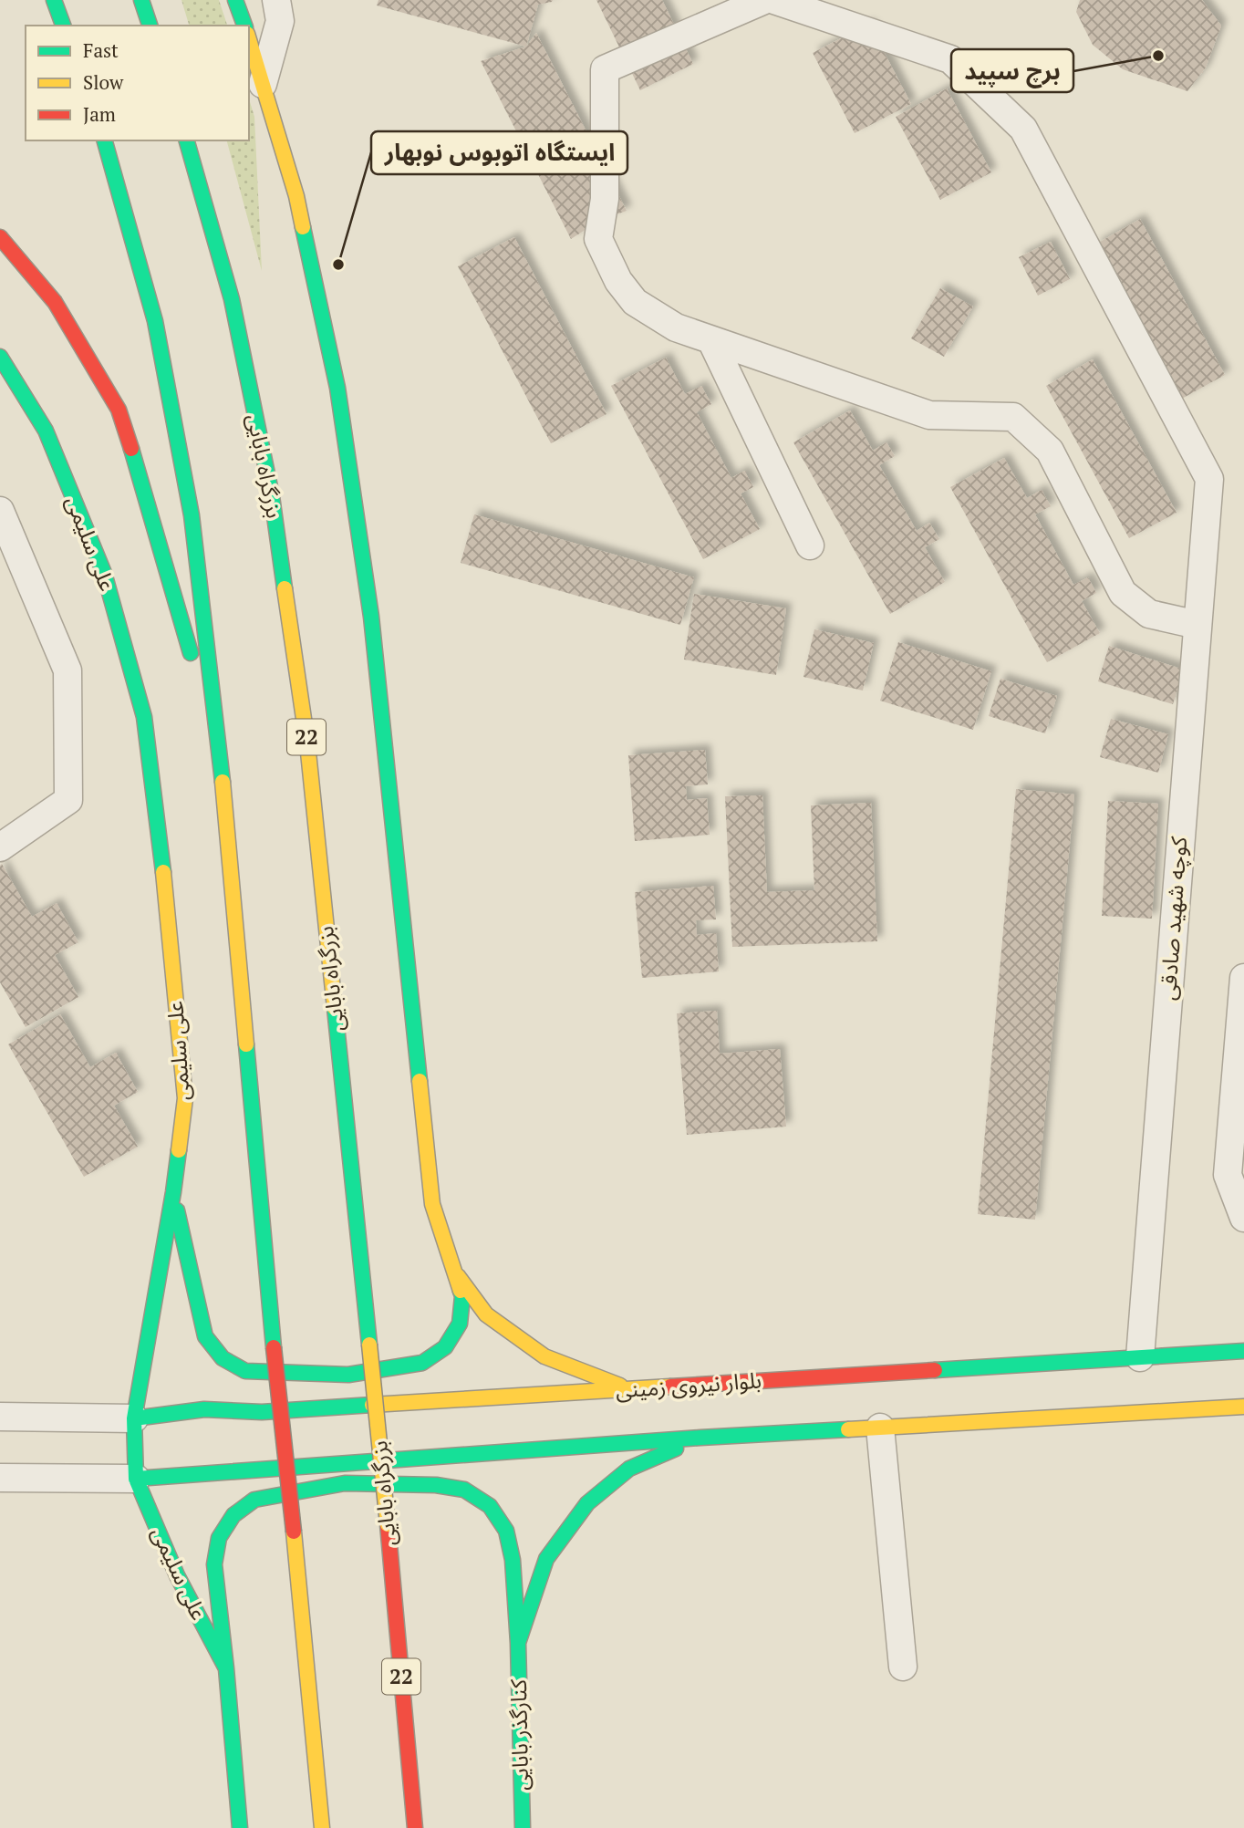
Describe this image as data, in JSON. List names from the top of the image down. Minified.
{"streets":{"main road":["بزرگراه بابایی","علی سلیمی","22","بلوار نیروی زمینی","کنارگذر بابایی"],"street":["کوچه شهید صادقی"]},"crossings":[["علی سلیمی","بلوار نیروی زمینی"],["علی سلیمی","کنارگذر بابایی"],["کوچه شهید صادقی","بلوار نیروی زمینی"]],"places":["برچ سپید","ایستگاه اتوبوس نوبهار"],"legend":["Fast","Slow","Jam"]}
